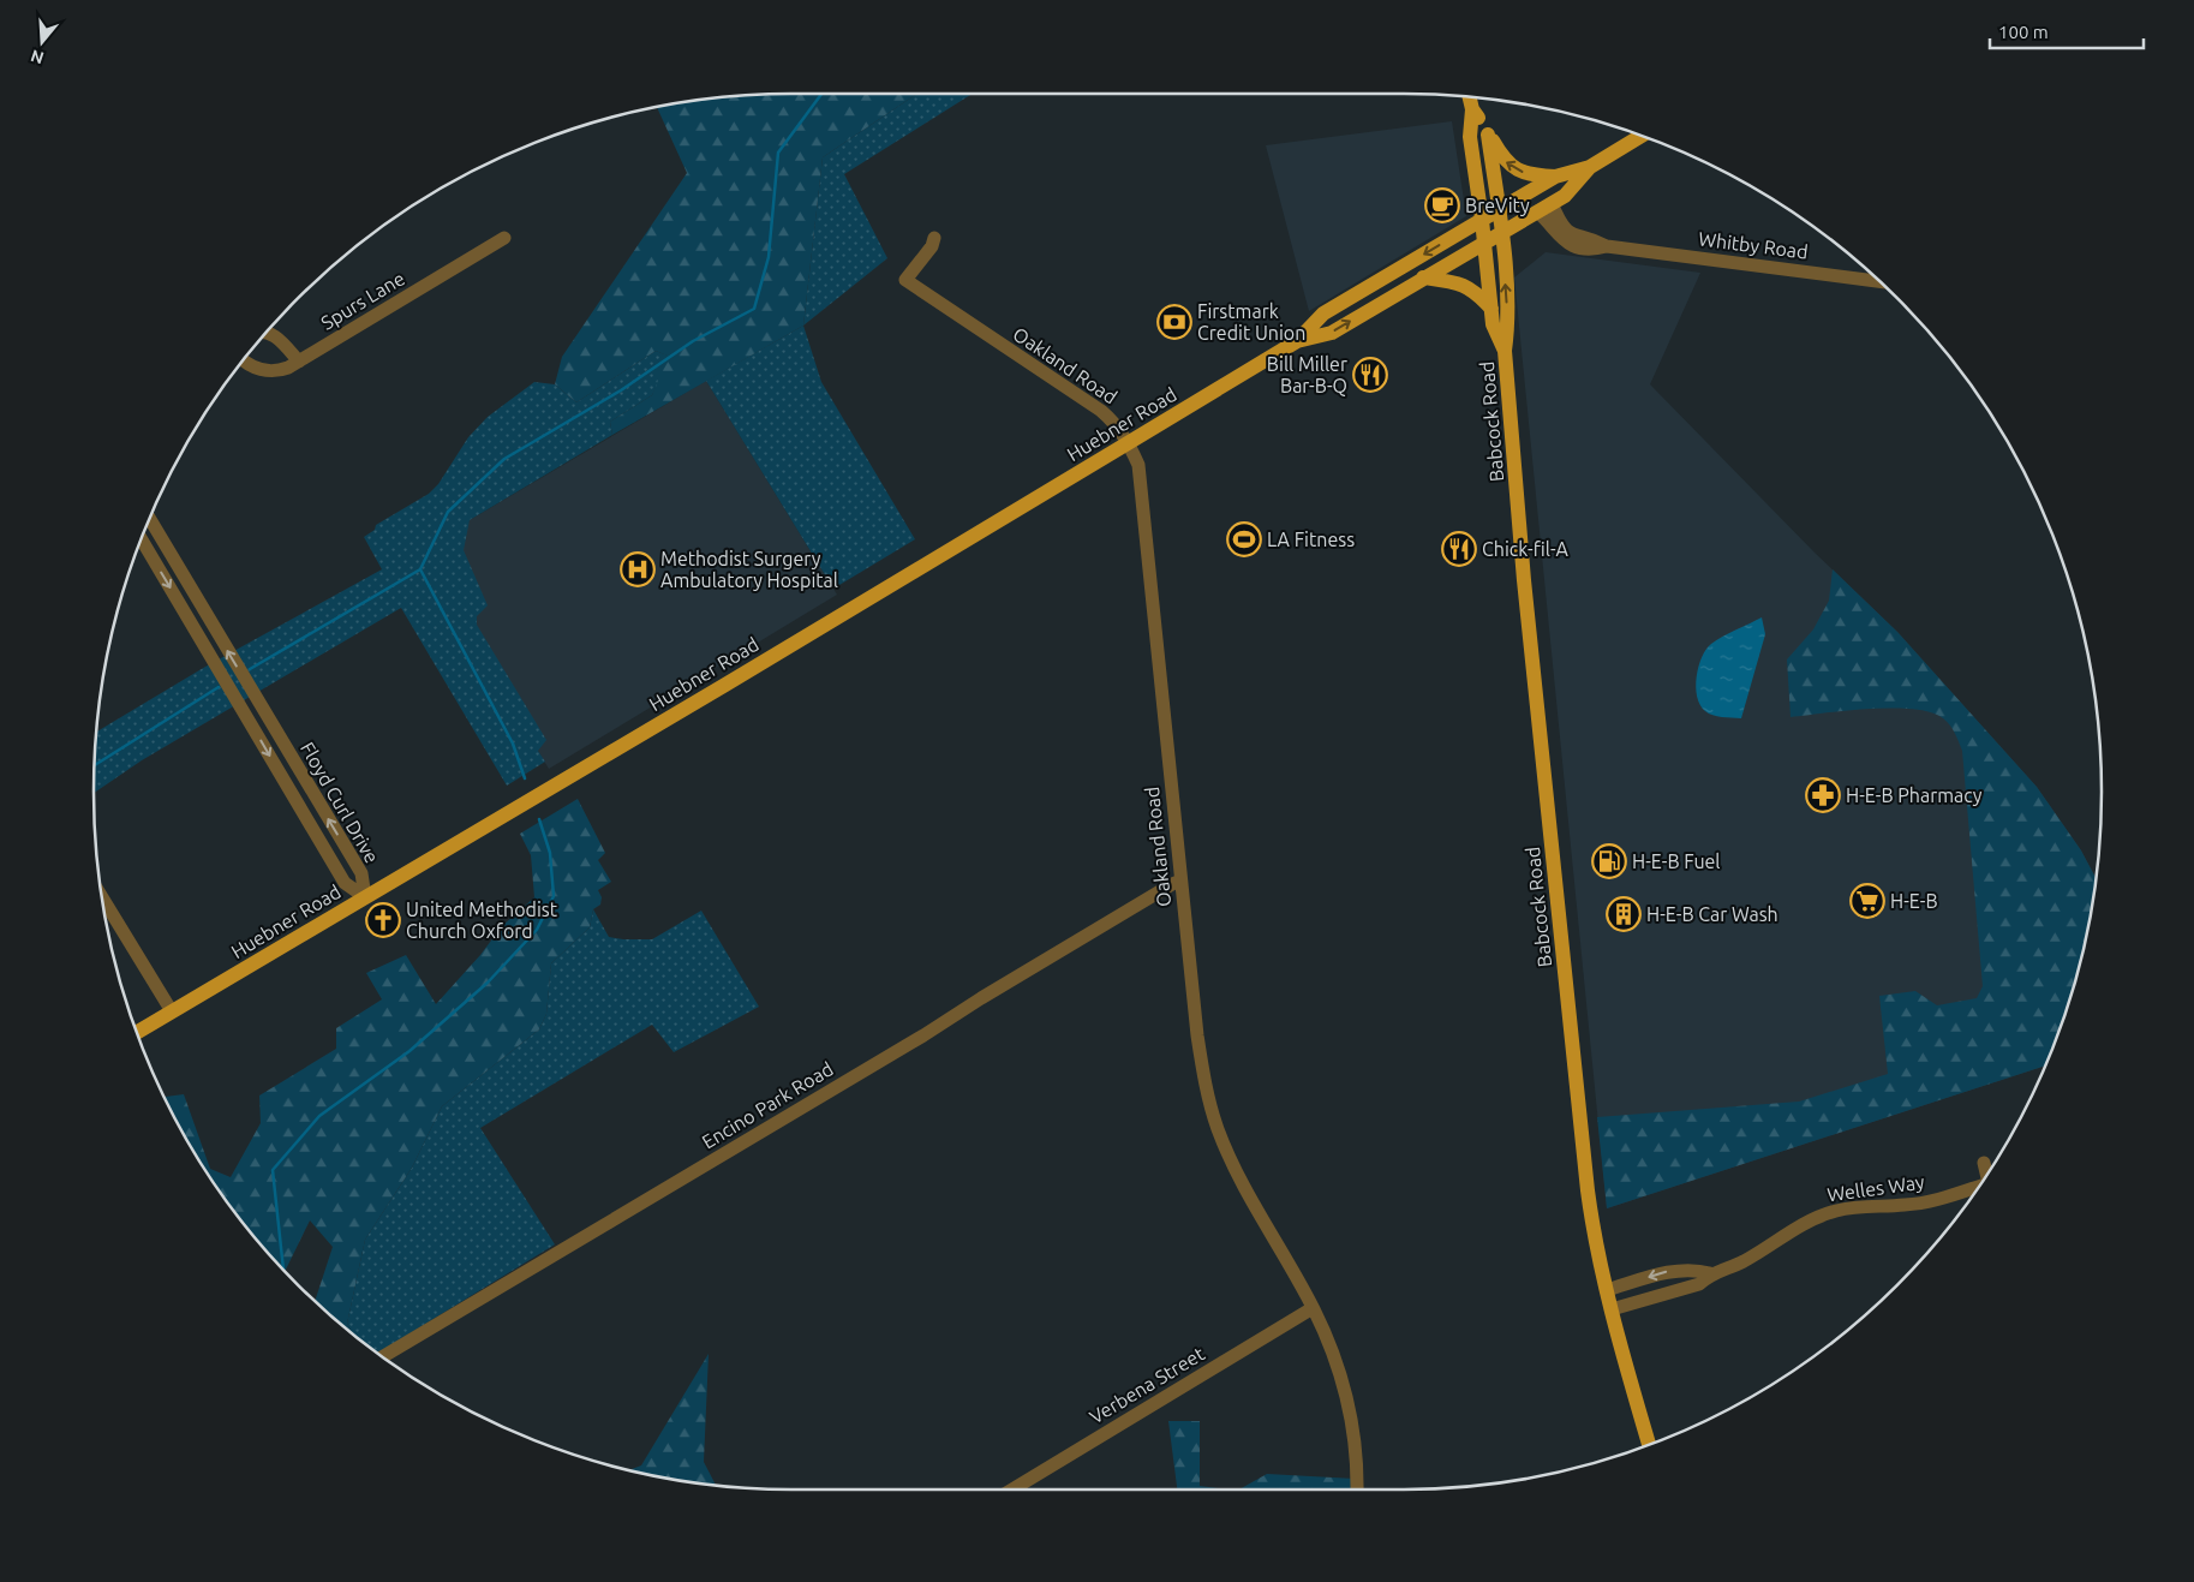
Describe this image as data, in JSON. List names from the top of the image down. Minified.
{"streets":{"main road":["Babcock Road","Huebner Road"],"street":["Whitby Road","Spurs Lane","Oakland Road","Floyd Curl Drive","Encino Park Road","Welles Way","Verbena Street"]},"crossings":[["Whitby Road","Huebner Road"],["Oakland Road","Huebner Road"],["Oakland Road","Encino Park Road"],["Oakland Road","Verbena Street"],["Babcock Road","Huebner Road"],["Babcock Road","Welles Way"],["Huebner Road","Floyd Curl Drive"]],"places":{"cafe":["BreVity"],"bank":["Firstmark Credit Union"],"restaurant":["Bill Miller Bar-B-Q","Chick-fil-A"],"sports":["LA Fitness"],"hospital":["Methodist Surgery Ambulatory Hospital"],"pharmacy":["H-E-B Pharmacy"],"fuel station":["H-E-B Fuel"],"supermarket":["H-E-B"],"building":["H-E-B Car Wash"],"church":["United Methodist Church Oxford"]},"scale_bar":"100 m","north":"bottom"}
